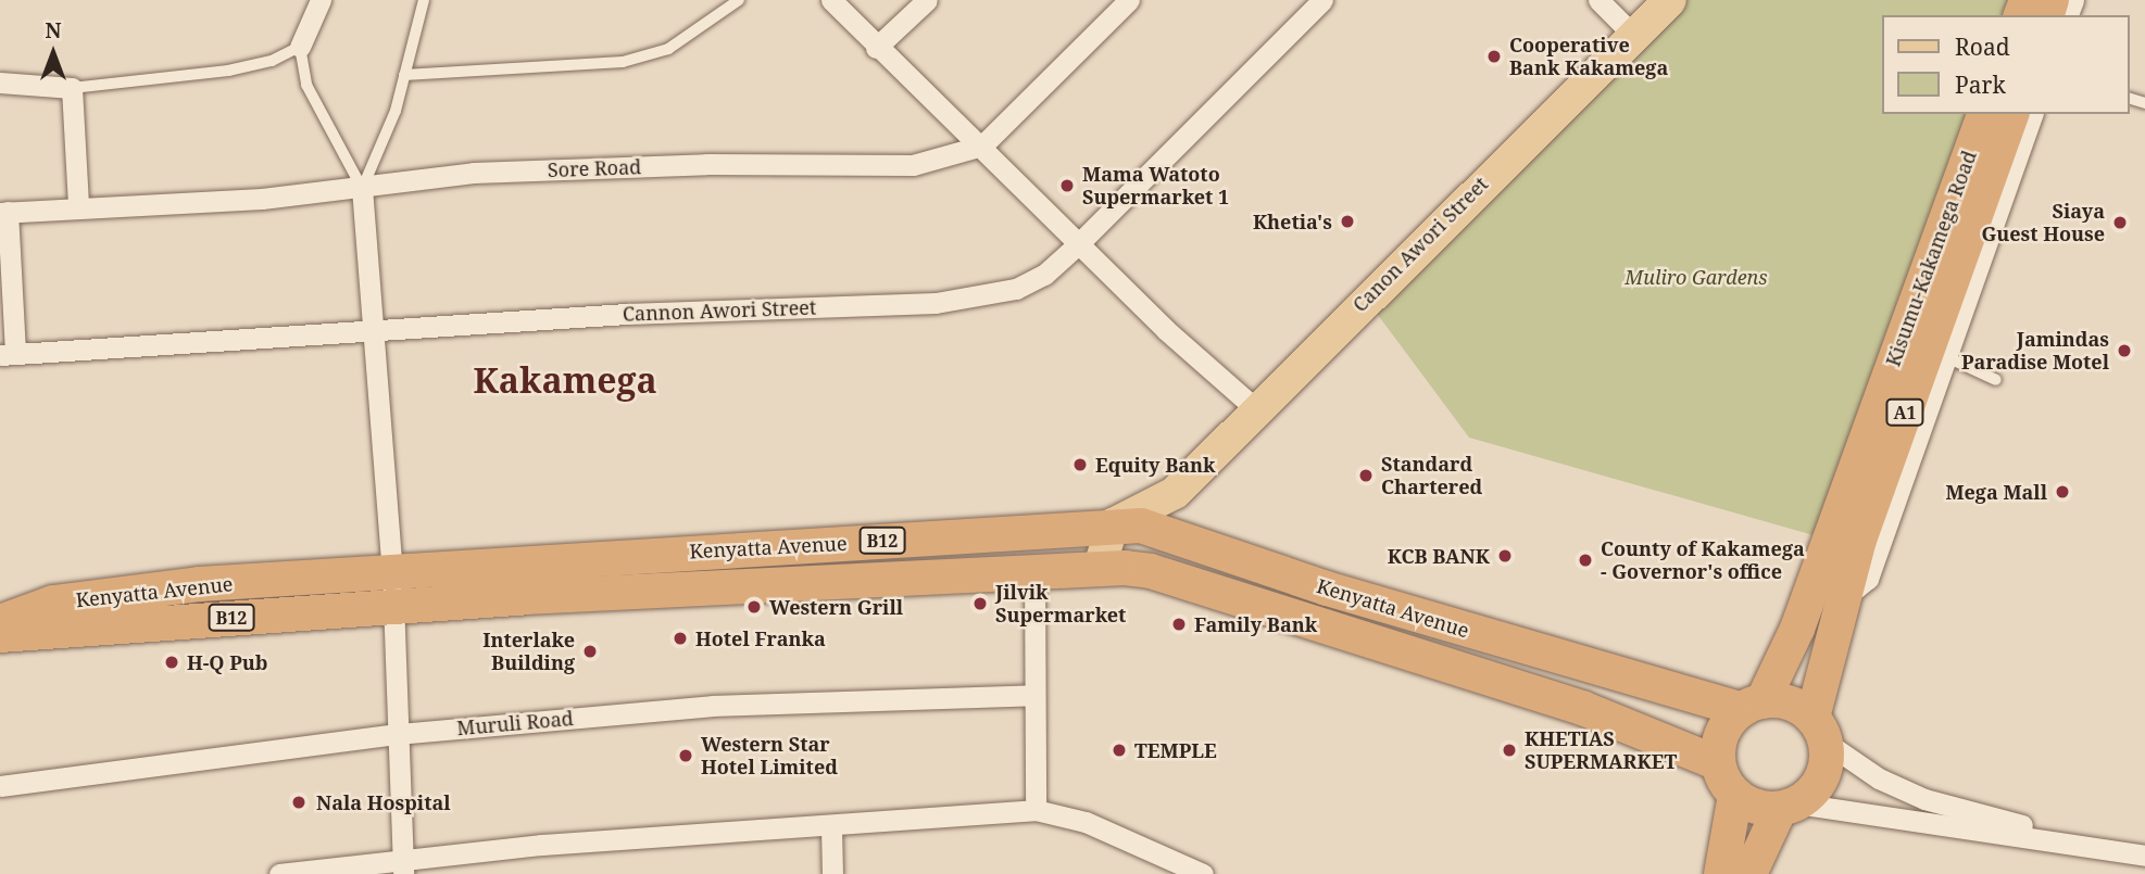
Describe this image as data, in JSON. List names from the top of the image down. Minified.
{"streets":{"highway":["Kisumu-Kakamega Road","A1","B12","Kenyatta Avenue"],"main road":["Canon Awori Street"],"street":["Sore Road","Cannon Awori Street","Muruli Road"]},"crossings":[["Canon Awori Street","Kenyatta Avenue"],["Kisumu-Kakamega Road","Kenyatta Avenue"]],"districts":["Kakamega"],"parks":["Muliro Gardens"],"places":["Cooperative Bank Kakamega","Mama Watoto Supermarket 1","Khetia's","Siaya Guest House","Jamindas Paradise Motel","Equity Bank","Standard Chartered","Mega Mall","KCB BANK","County of Kakamega - Governor's office","Jilvik Supermarket","Western Grill","Family Bank","Hotel Franka","Interlake Building","H-Q Pub","TEMPLE","KHETIAS SUPERMARKET","Western Star Hotel Limited","Nala Hospital"],"legend":["Road","Park"],"north":"top"}
